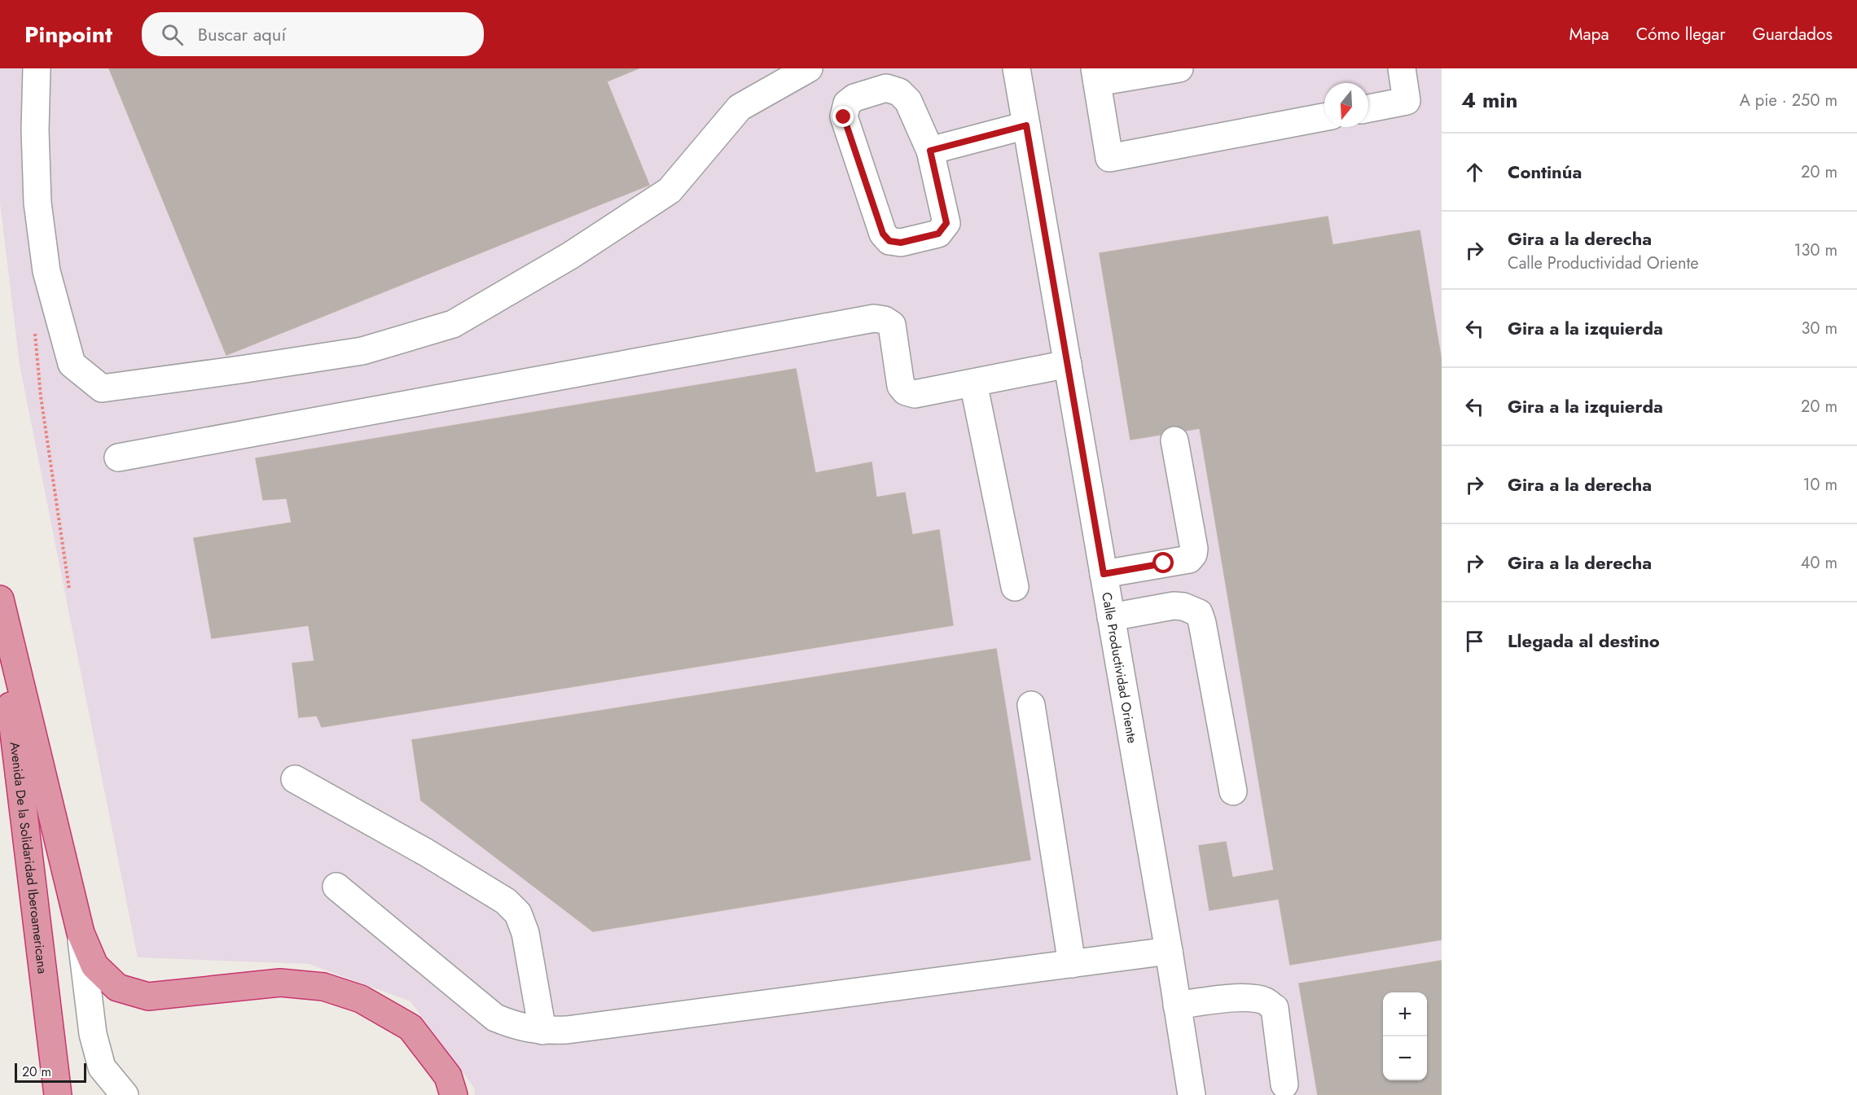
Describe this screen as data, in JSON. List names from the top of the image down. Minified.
{"streets":{"highway":["Avenida De la Solidaridad Iberoamericana"],"street":["Calle Productividad Oriente"]},"scale_bar":"20 m","north":"bottom","page":{"header":"Pinpoint","search":"Buscar aquí","nav":["Mapa","Cómo llegar","Guardados"],"heading":["4 min","A pie · 250 m"],"list":[["Continúa","20 m"],["Gira a la derecha","Calle Productividad Oriente","130 m"],["Gira a la izquierda","30 m"],["Gira a la izquierda","20 m"],["Gira a la derecha","10 m"],["Gira a la derecha","40 m"],"Llegada al destino"],"map_buttons":["+","−"],"scale":"20 m"}}
